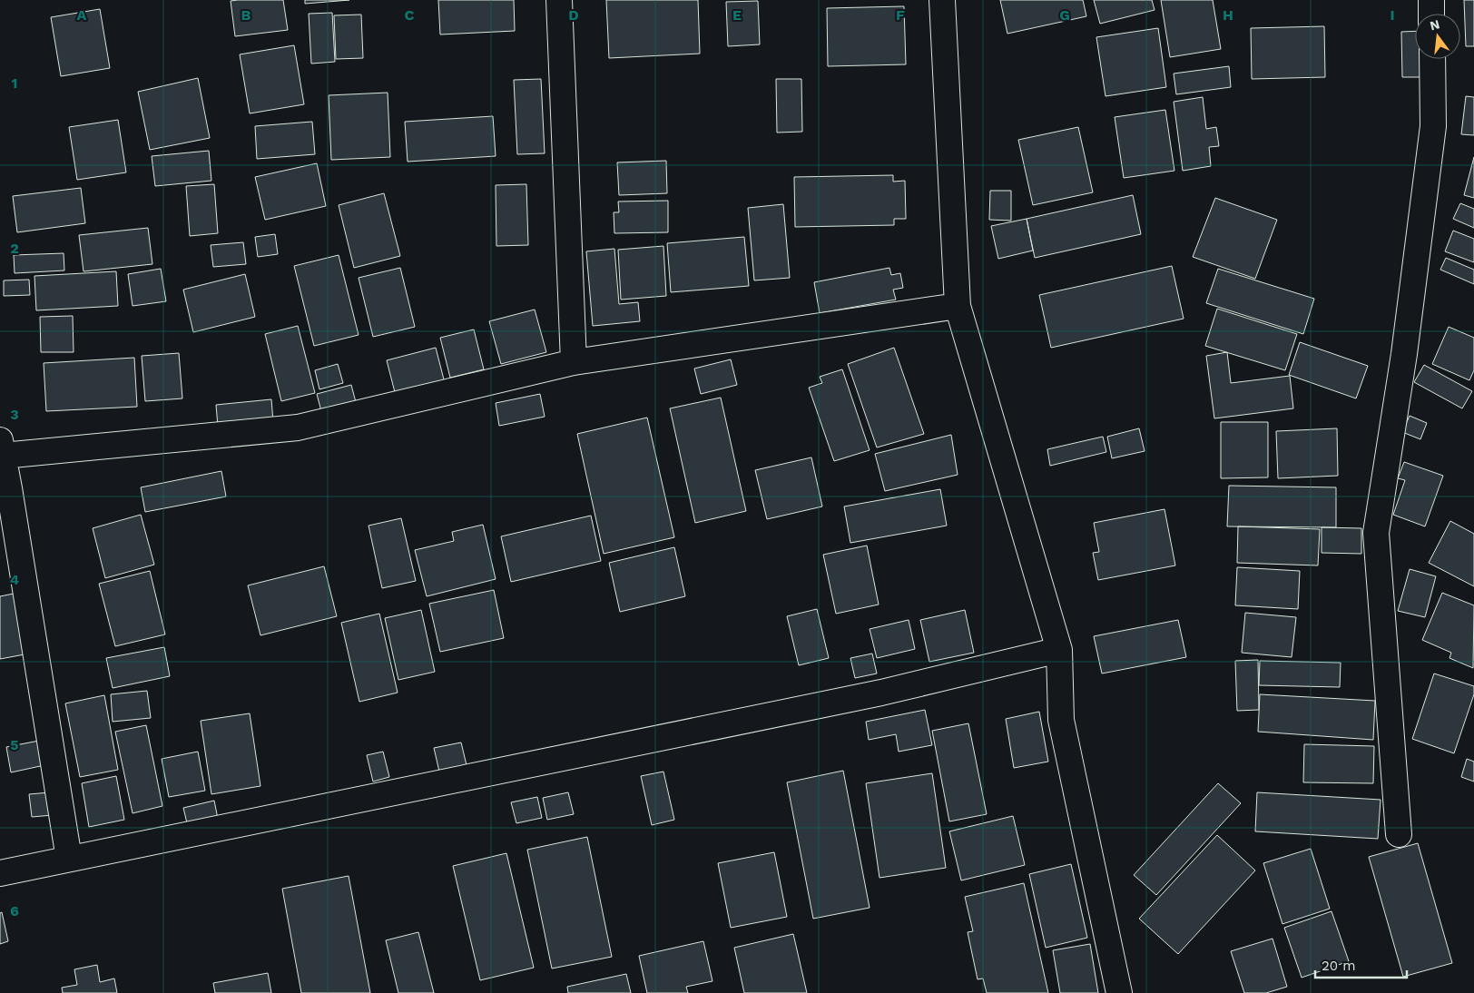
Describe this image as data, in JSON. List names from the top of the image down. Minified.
{"scale_bar":"20 m","north":"top","grid":{"columns":["A","B","C","D","E","F","G","H","I"],"rows":["1","2","3","4","5","6"]}}
